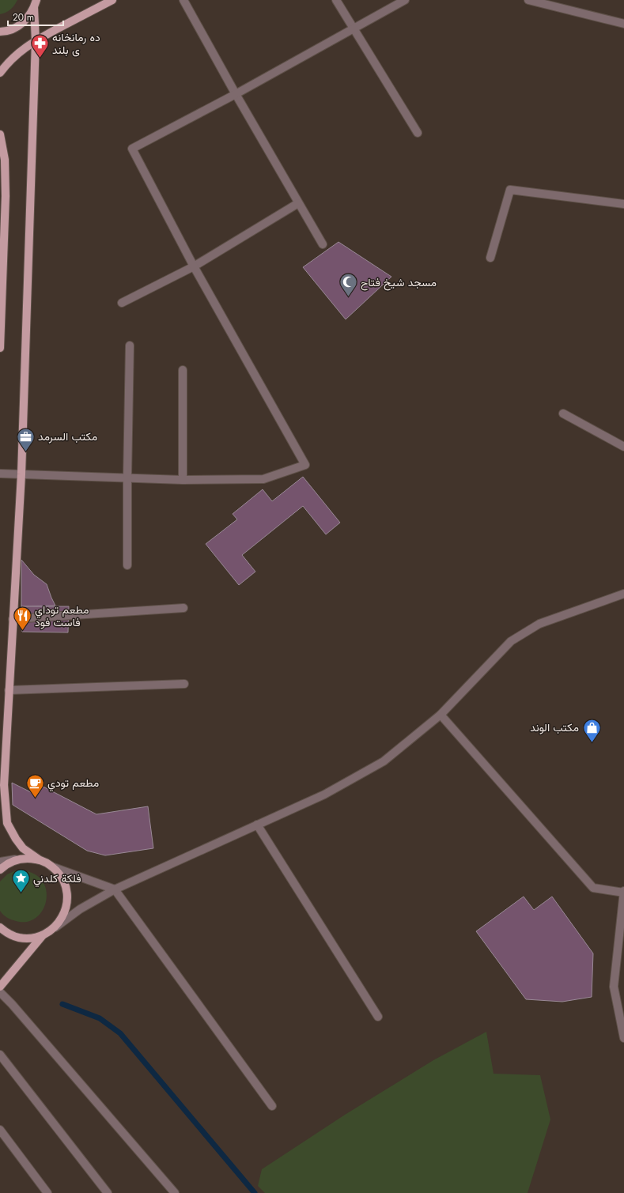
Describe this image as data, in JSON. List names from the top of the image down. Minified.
{"places":{"pharmacy":["ده رمانخانه ى بلند"],"mosque":["مسجد شيخ فتاح"],"office":["مكتب السرمد"],"restaurant":["مطعم توداي فاست فود"],"shop":["مكتب الوند"],"cafe":["مطعم تودي"],"place":["فلكة كلدني"]},"scale_bar":"20 m"}
